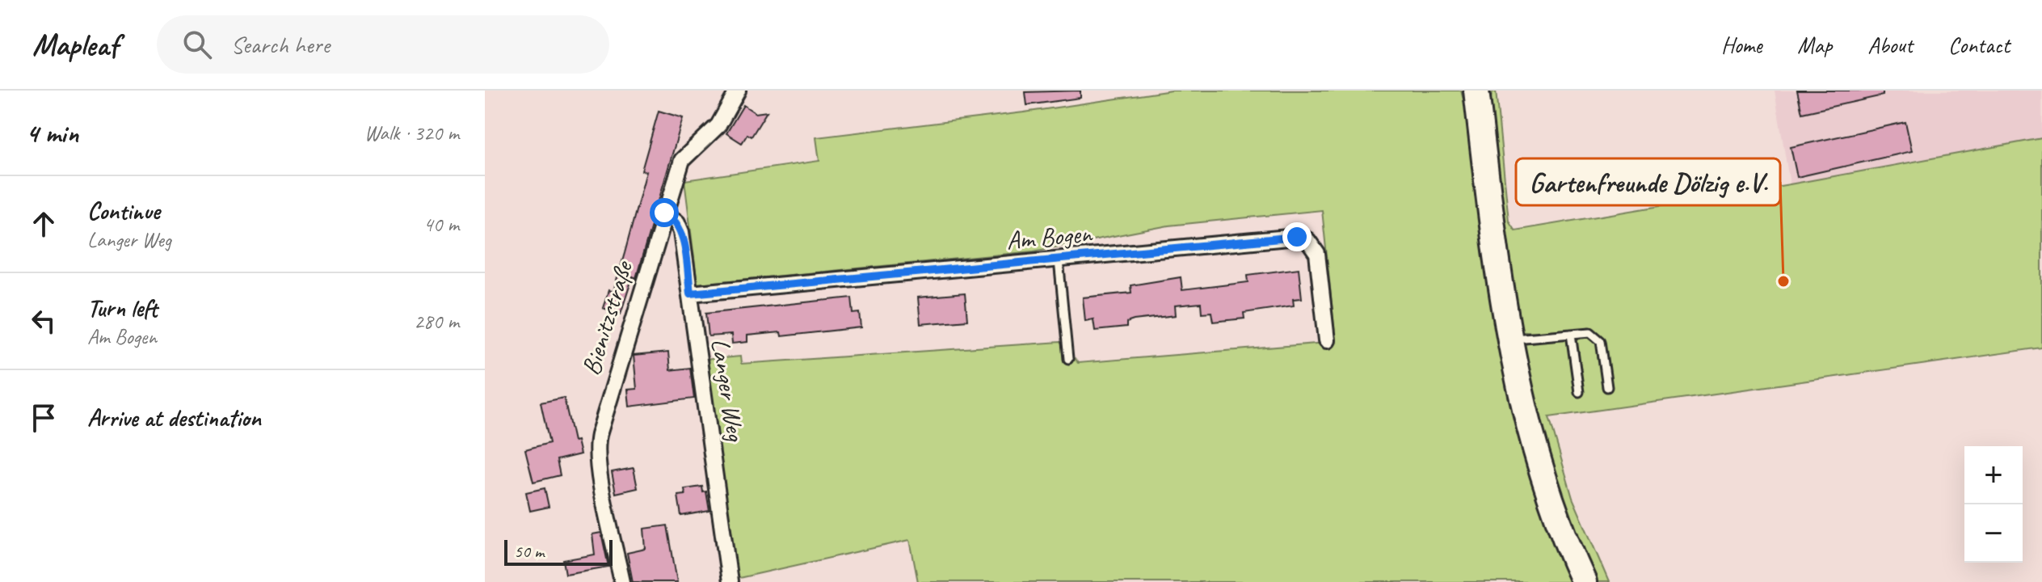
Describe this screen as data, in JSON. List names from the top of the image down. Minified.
{"streets":{"street":["Am Bogen","Bienitzstraße","Langer Weg"]},"crossings":[["Am Bogen","Langer Weg"],["Bienitzstraße","Langer Weg"]],"places":["Gartenfreunde Dölzig e.V."],"scale_bar":"50 m","page":{"header":"Mapleaf","search":"Search here","nav":["Home","Map","About","Contact"],"heading":["4 min","Walk · 320 m"],"list":[["Continue","Langer Weg","40 m"],["Turn left","Am Bogen","280 m"],"Arrive at destination"],"map_buttons":["+","−"],"scale":"50 m"}}
